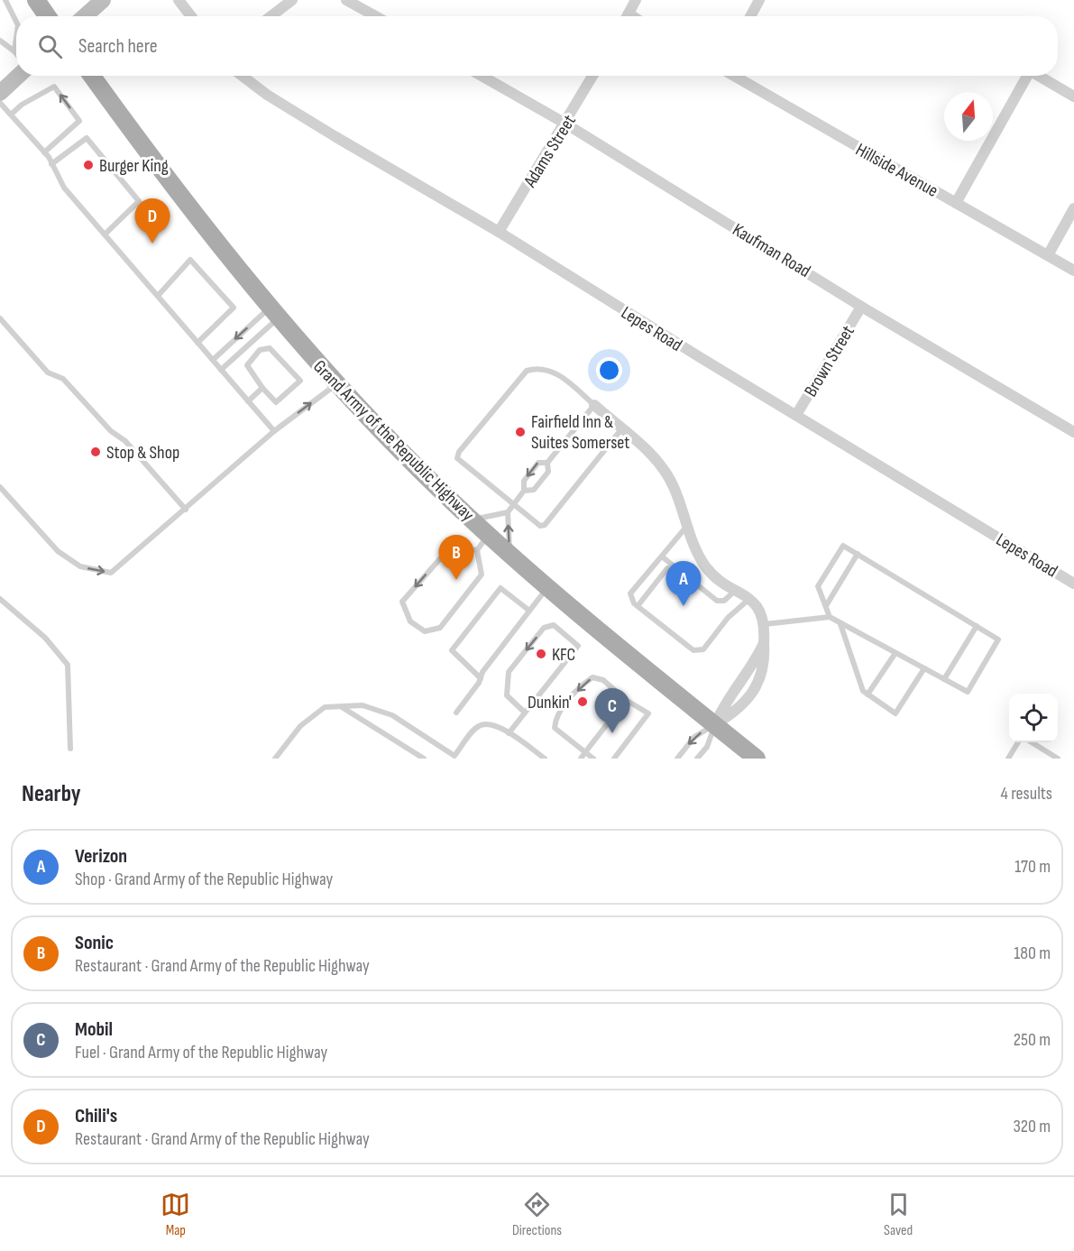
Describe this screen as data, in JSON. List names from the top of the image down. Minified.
{"streets":{"main road":["Grand Army of the Republic Highway"],"street":["Adams Street","Hillside Avenue","Kaufman Road","Lepes Road","Brown Street"]},"crossings":[["Adams Street","Kaufman Road"],["Adams Street","Lepes Road"],["Kaufman Road","Brown Street"],["Lepes Road","Brown Street"]],"places":["Burger King","Fairfield Inn & Suites Somerset","Stop & Shop","KFC","Dunkin'"],"north":"top","page":{"search":"Search here","pins":["D","B","A","C"],"heading":["Nearby","4 results"],"list":[{"mark":"A","name":"Verizon","note":"Shop · Grand Army of the Republic Highway","value":"170 m"},{"mark":"B","name":"Sonic","note":"Restaurant · Grand Army of the Republic Highway","value":"180 m"},{"mark":"C","name":"Mobil","note":"Fuel · Grand Army of the Republic Highway","value":"250 m"},{"mark":"D","name":"Chili's","note":"Restaurant · Grand Army of the Republic Highway","value":"320 m"}],"nav":["Map","Directions","Saved"]}}
